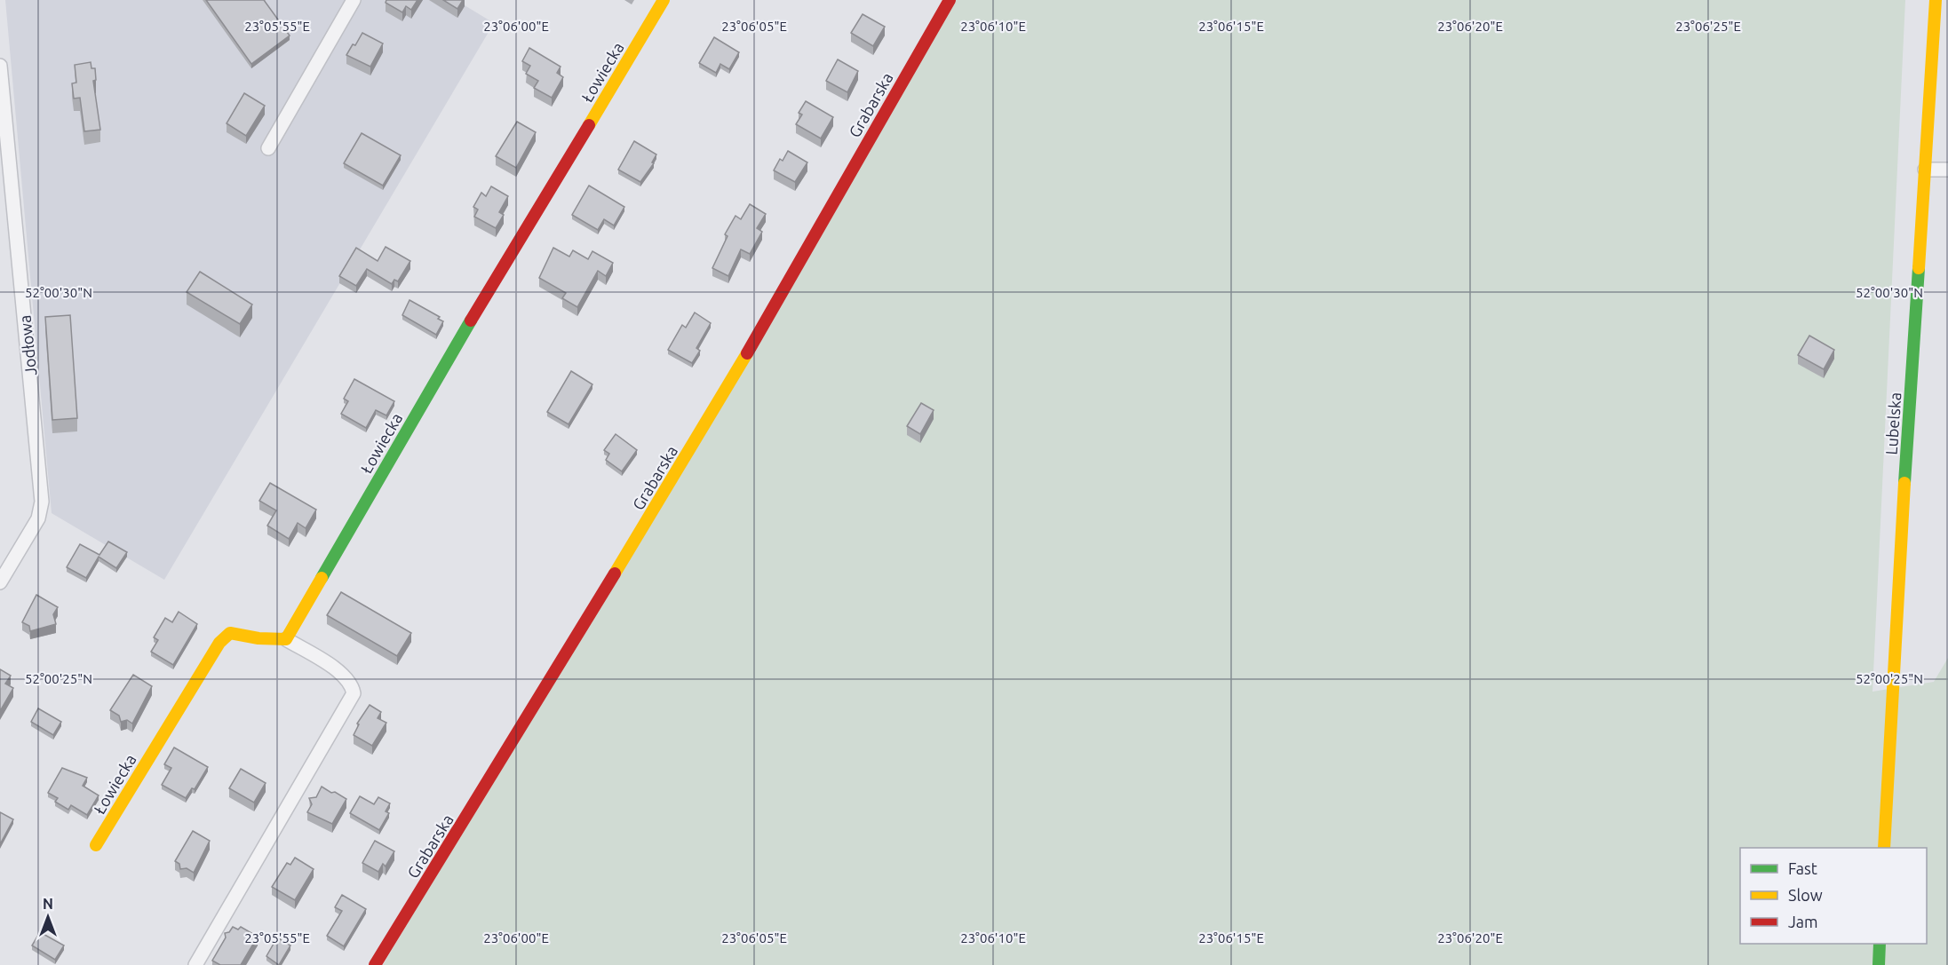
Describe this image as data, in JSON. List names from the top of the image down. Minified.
{"streets":{"street":["Łowiecka","Grabarska","Jodłowa","Lubelska"]},"legend":["Fast","Slow","Jam"],"north":"top","coordinates":["23°05'55\"E","23°06'00\"E","23°06'05\"E","23°06'10\"E","23°06'15\"E","23°06'20\"E","23°06'25\"E","52°00'30\"N","52°00'25\"N"]}
